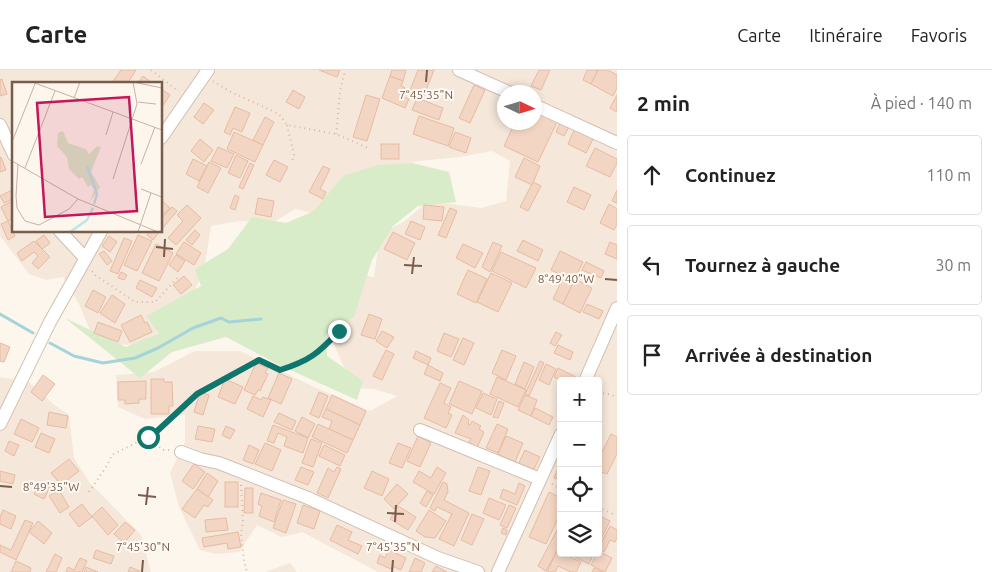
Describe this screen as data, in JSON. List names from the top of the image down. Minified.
{"north":"right","page":{"header":"Carte","nav":["Carte","Itinéraire","Favoris"],"heading":["2 min","À pied · 140 m"],"list":[["Continuez","110 m"],["Tournez à gauche","30 m"],"Arrivée à destination"],"map_buttons":["+","−"]},"coordinates":["7°45'35\"N","8°49'40\"W","8°49'35\"W","7°45'30\"N"]}
